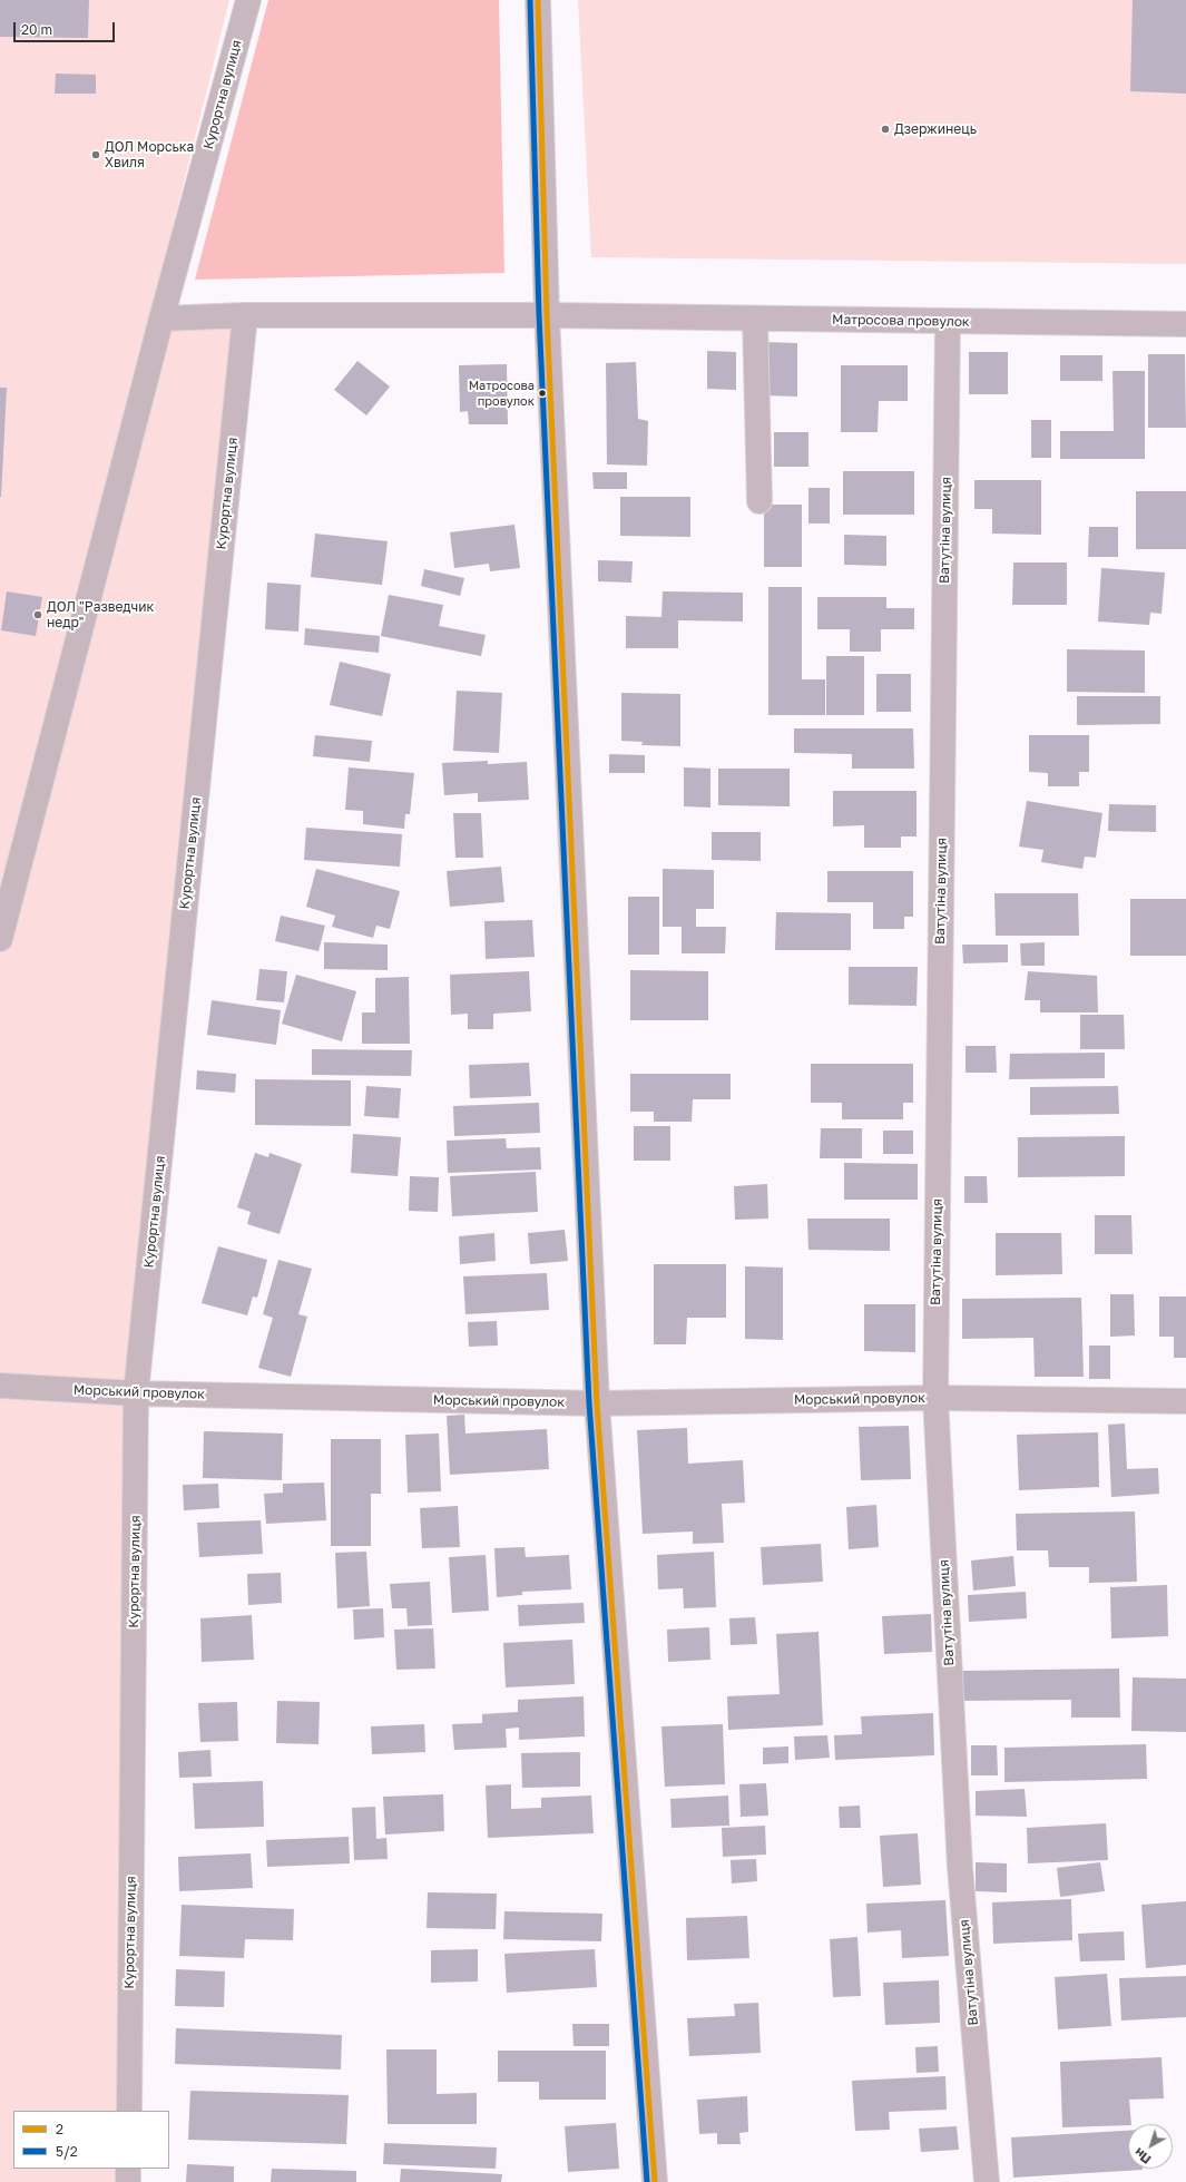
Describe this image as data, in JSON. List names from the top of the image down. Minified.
{"streets":{"street":["Курортна вулиця","Матросова провулок","Ватутіна вулиця","Морський провулок"]},"crossings":[["Курортна вулиця","Матросова провулок"],["Курортна вулиця","Морський провулок"],["Матросова провулок","Ватутіна вулиця"],["Ватутіна вулиця","Морський провулок"]],"places":["Дзержинець","ДОЛ Морська Хвиля","Матросова провулок","ДОЛ \"Разведчик недр\""],"lines":["transit line 2","transit line 5/2"],"legend":["2","5/2"],"scale_bar":"20 m","north":"bottom left"}
